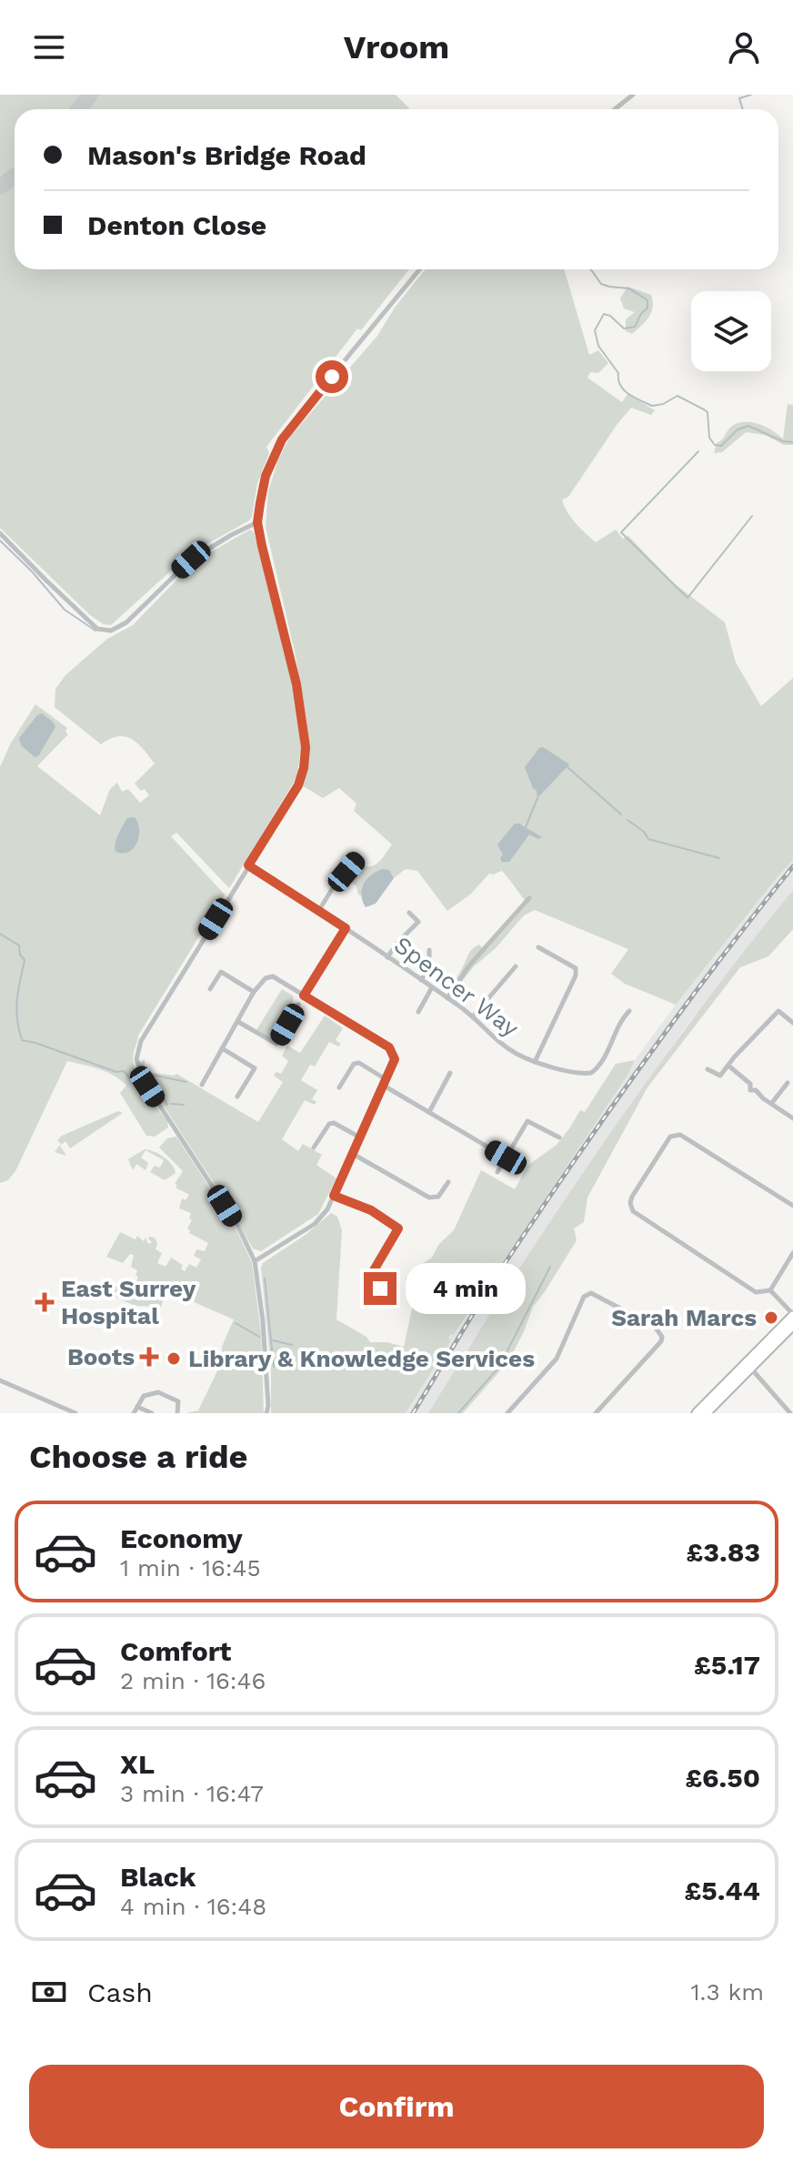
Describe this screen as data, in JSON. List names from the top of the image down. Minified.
{"streets":{"street":["Spencer Way"]},"places":{"health":["East Surrey Hospital","Boots"],"other":["Sarah Marcs","Library & Knowledge Services"]},"page":{"header":"Vroom","banner":["Mason's Bridge Road","Denton Close"],"bubble":"4 min","heading":"Choose a ride","list":[{"name":"Economy","note":"1 min · 16:45","value":"£3.83"},{"name":"Comfort","note":"2 min · 16:46","value":"£5.17"},{"name":"XL","note":"3 min · 16:47","value":"£6.50"},{"name":"Black","note":"4 min · 16:48","value":"£5.44"}],"pay":["Cash","1.3 km"],"buttons":"Confirm"}}
